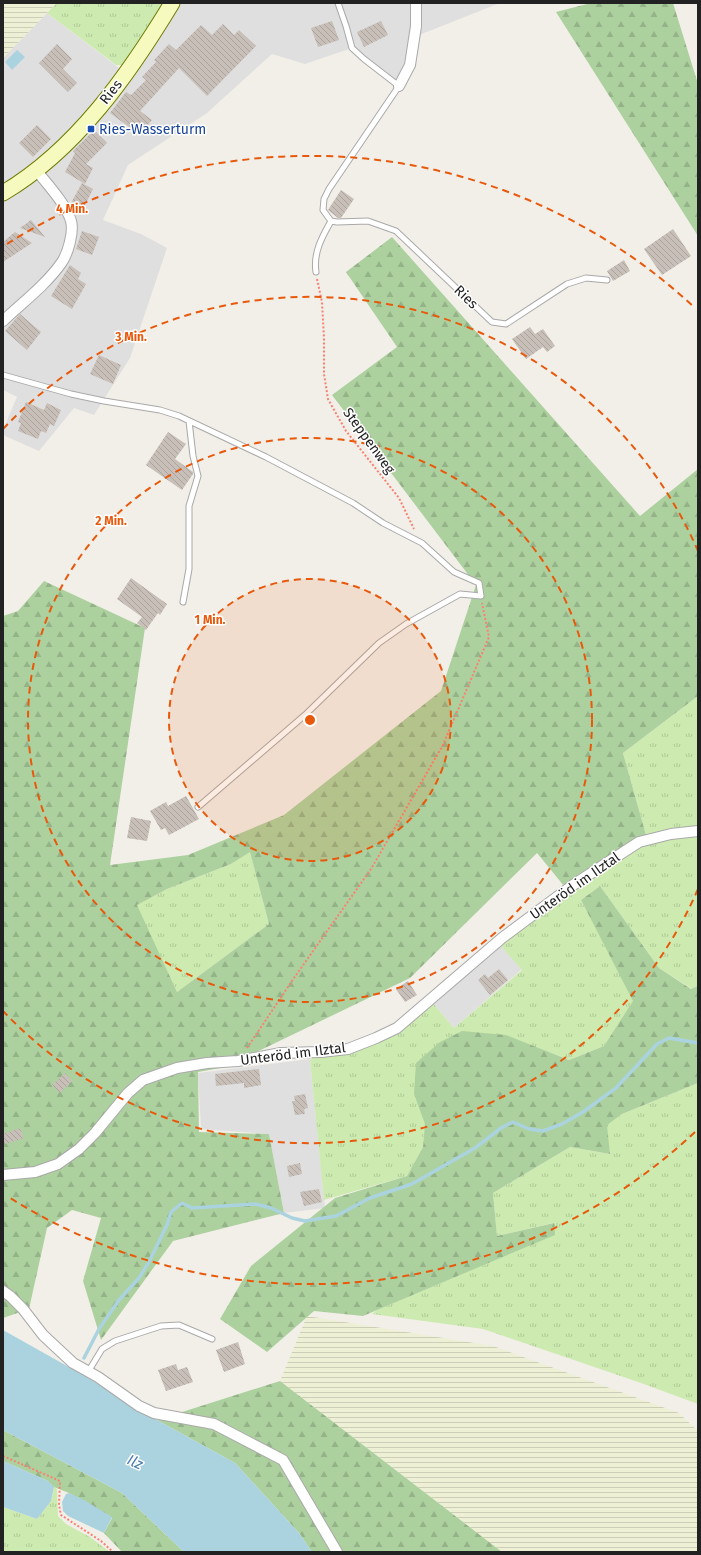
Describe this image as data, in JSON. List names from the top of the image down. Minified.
{"streets":{"street":["Ries","Unteröd im Ilztal"],"path":["Steppenweg"]},"water":["Ilz"],"places":{"transit":["Ries-Wasserturm"]},"rings":["4 Min.","3 Min.","2 Min.","1 Min."]}
